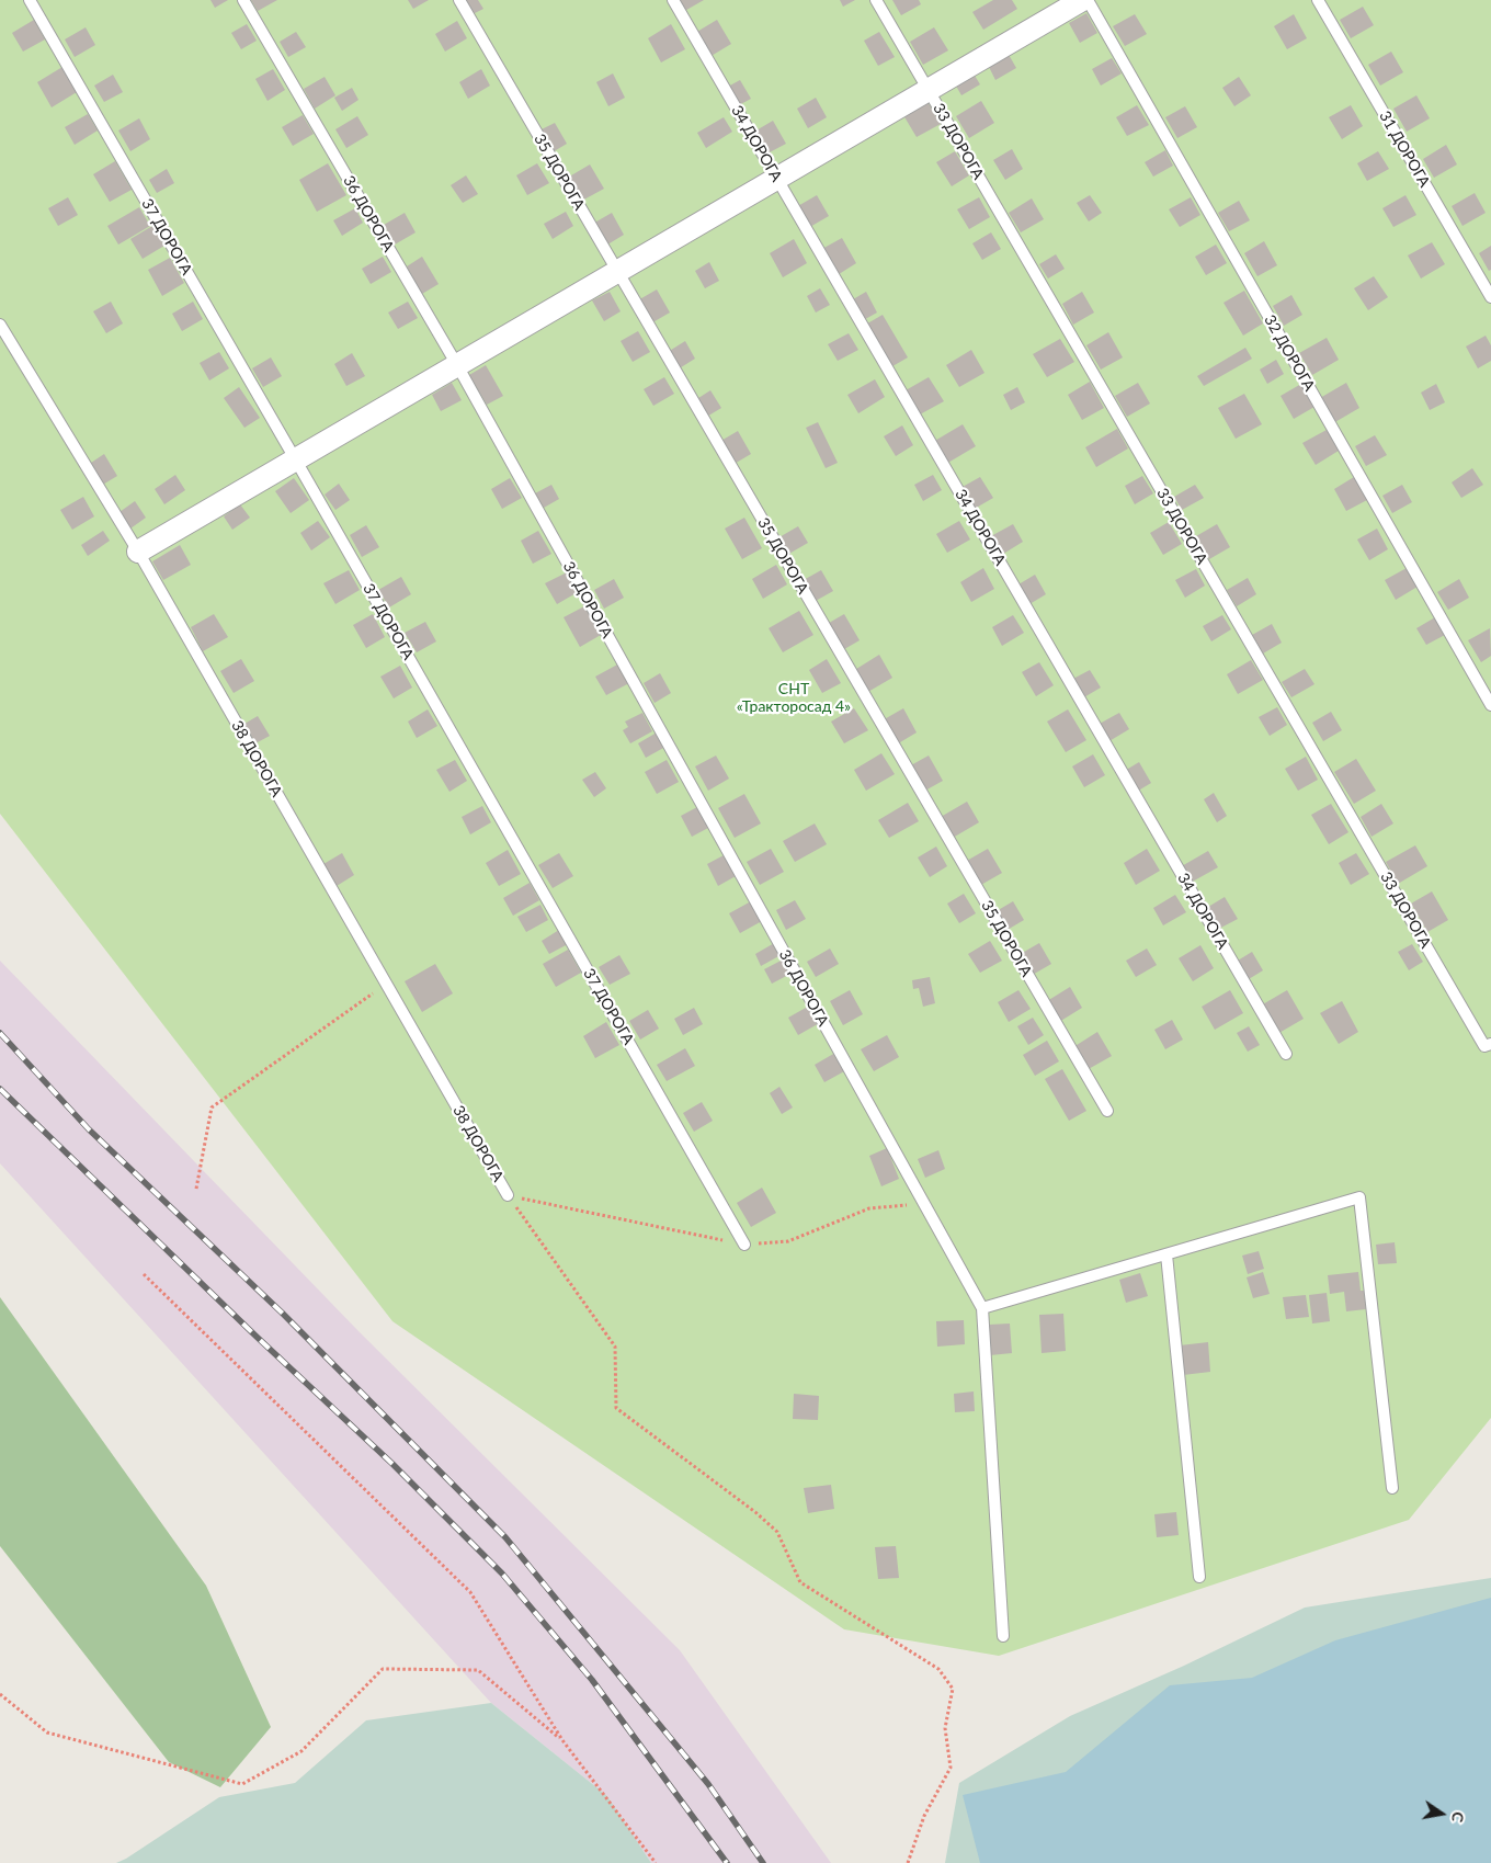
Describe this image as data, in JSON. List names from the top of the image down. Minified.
{"streets":{"lane":["33 ДОРОГА","34 ДОРОГА","31 ДОРОГА","35 ДОРОГА","36 ДОРОГА","37 ДОРОГА","32 ДОРОГА","38 ДОРОГА"]},"parks":["СНТ «Тракторосад 4»"],"north":"right"}
